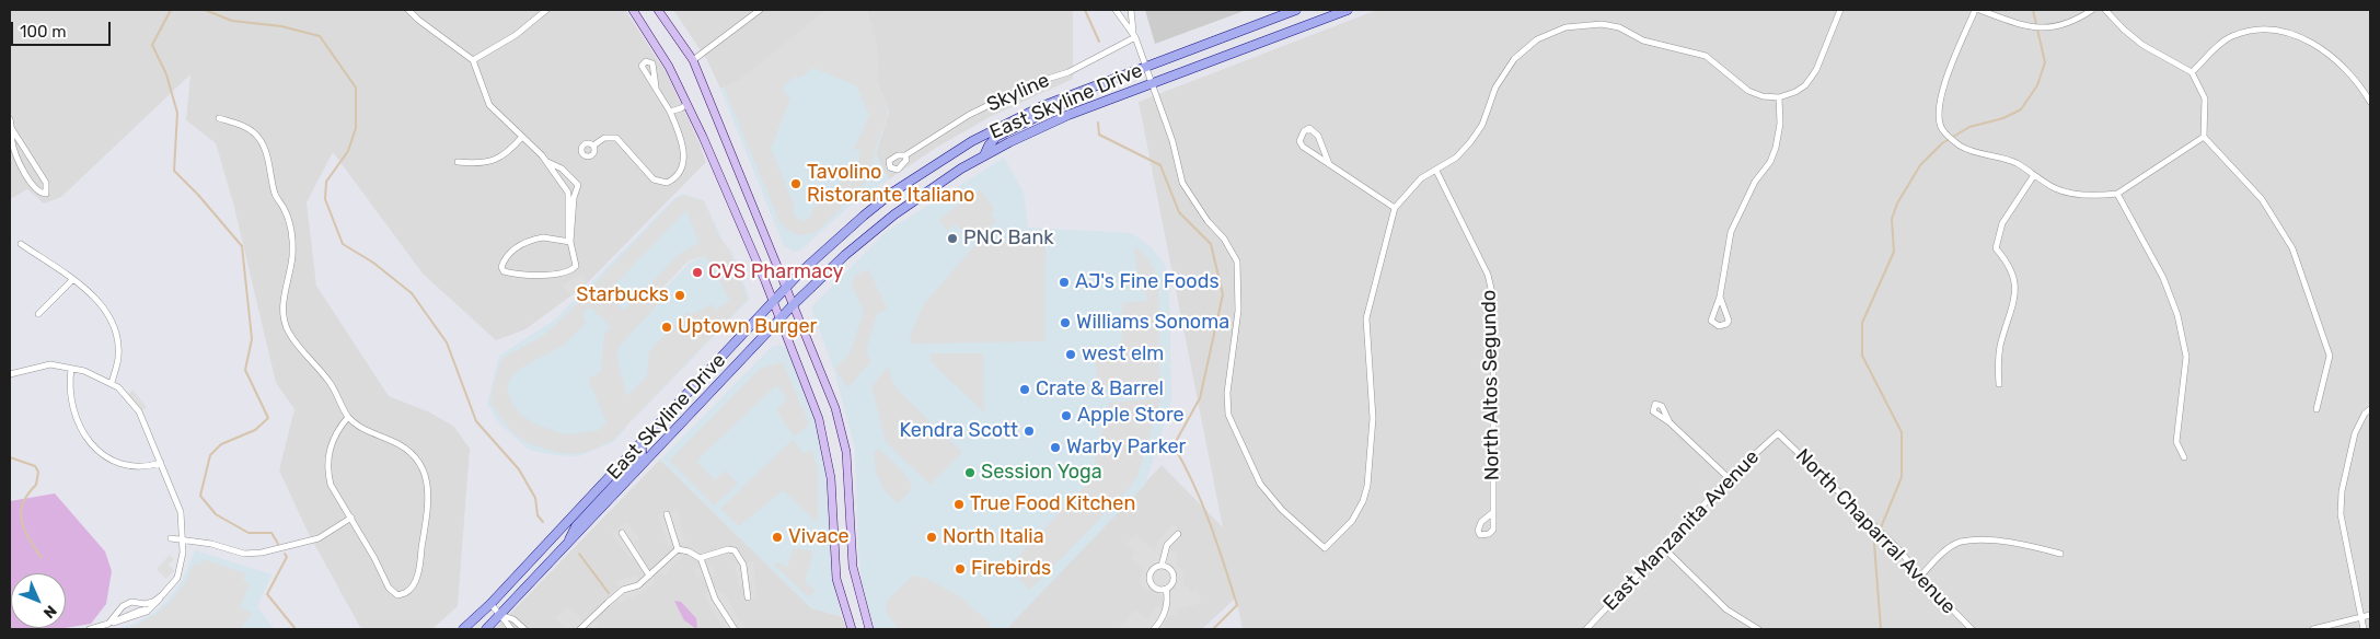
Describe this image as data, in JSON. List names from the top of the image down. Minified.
{"streets":{"main road":["East Skyline Drive"],"street":["Skyline","North Altos Segundo","East Manzanita Avenue","North Chaparral Avenue"]},"crossings":[["East Manzanita Avenue","North Chaparral Avenue"]],"places":["Tavolino Ristorante Italiano","PNC Bank","CVS Pharmacy","AJ's Fine Foods","Starbucks","Williams Sonoma","Uptown Burger","west elm","Crate & Barrel","Apple Store","Kendra Scott","Warby Parker","Session Yoga","True Food Kitchen","Vivace","North Italia","Firebirds"],"scale_bar":"100 m","north":"bottom right"}
